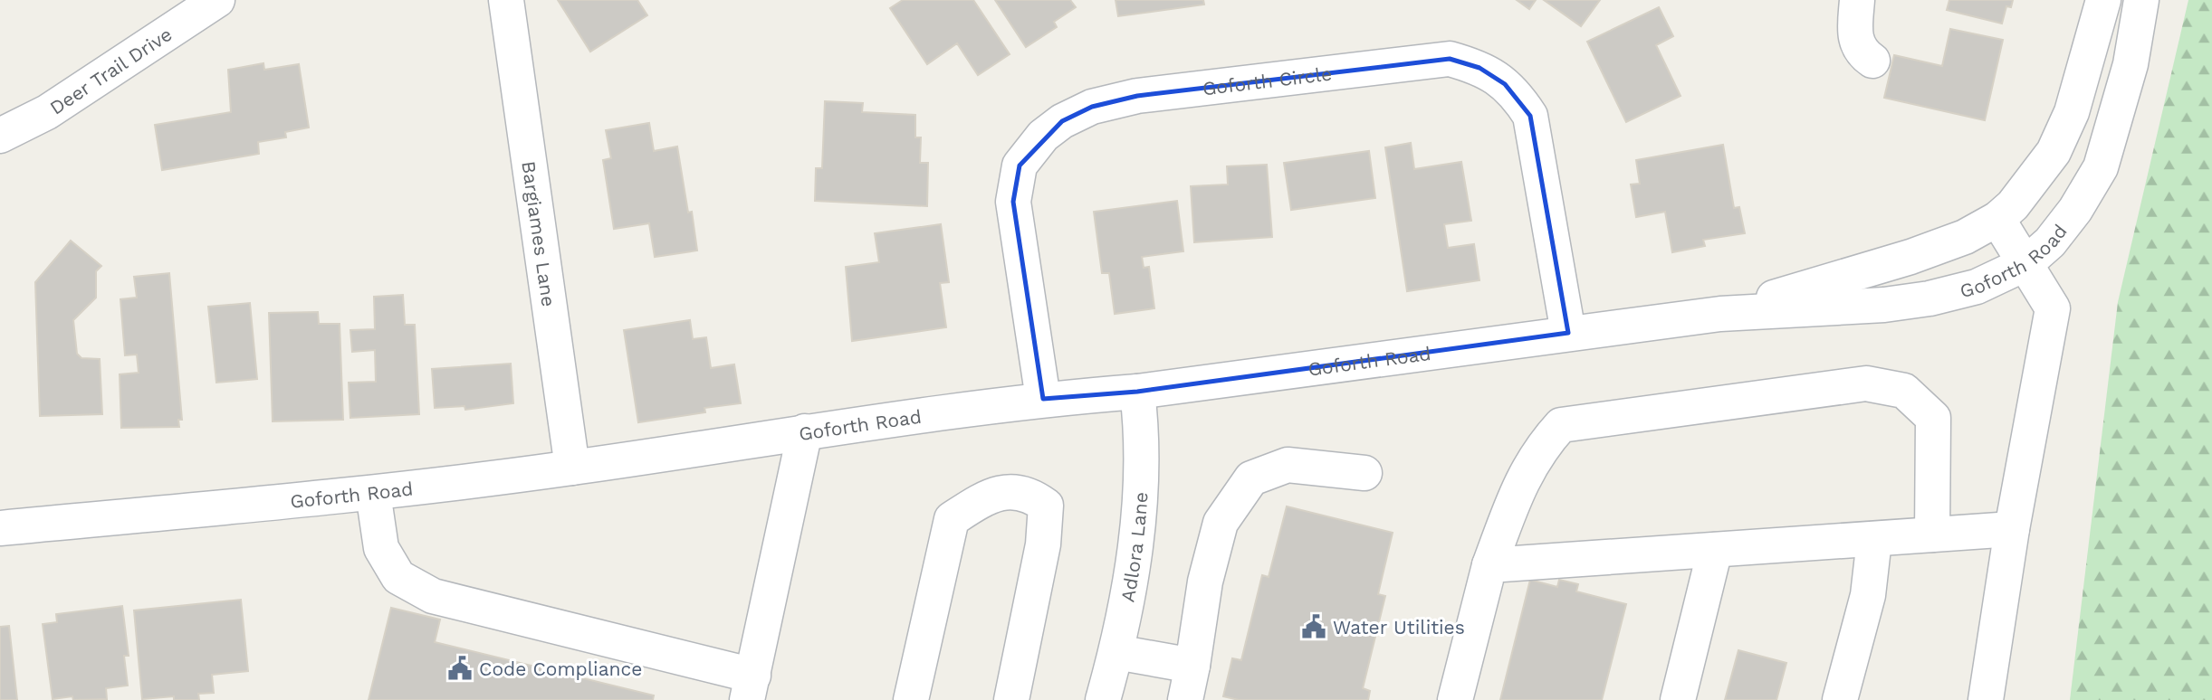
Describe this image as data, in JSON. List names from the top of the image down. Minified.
{"streets":{"street":["Deer Trail Drive","Goforth Circle","Bargiames Lane","Goforth Road","Adlora Lane"]},"crossings":[["Goforth Circle","Goforth Road"],["Bargiames Lane","Goforth Road"],["Goforth Road","Adlora Lane"]],"places":{"public building":["Water Utilities","Code Compliance"]}}
